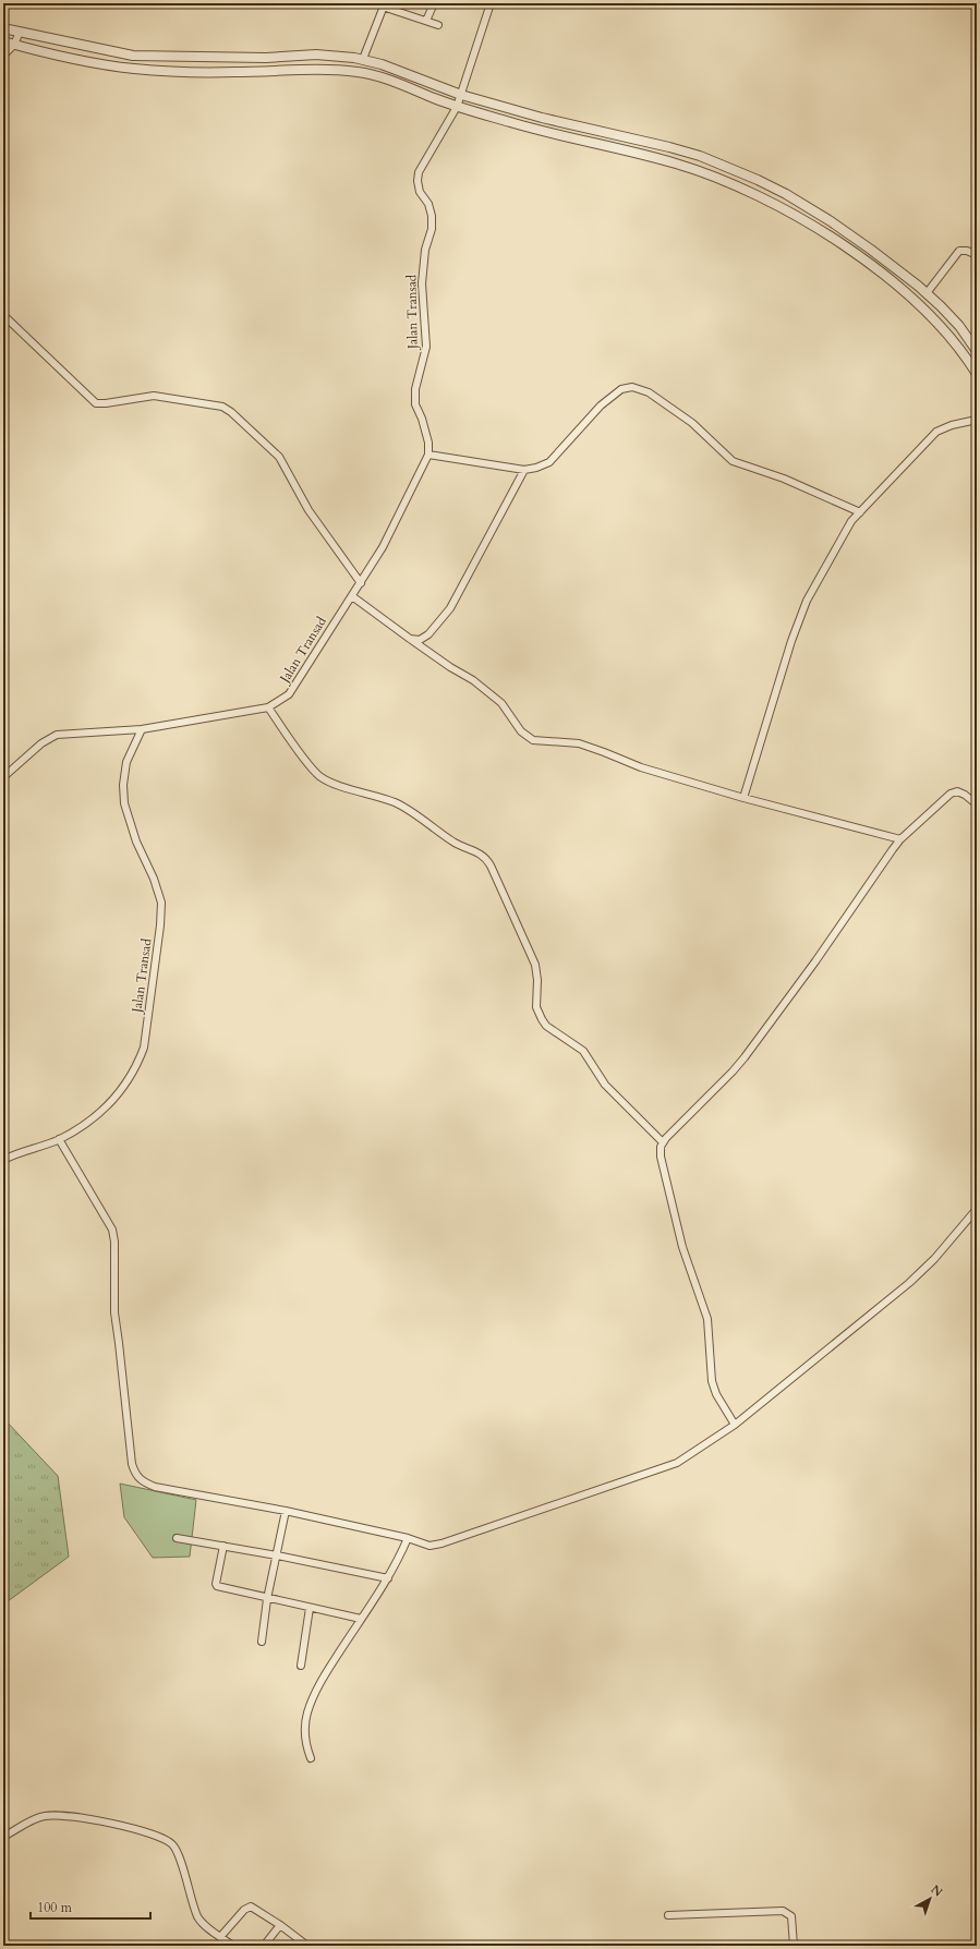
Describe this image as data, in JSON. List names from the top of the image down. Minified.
{"streets":{"street":["Jalan Transad"]},"scale_bar":"100 m","north":"top right"}
